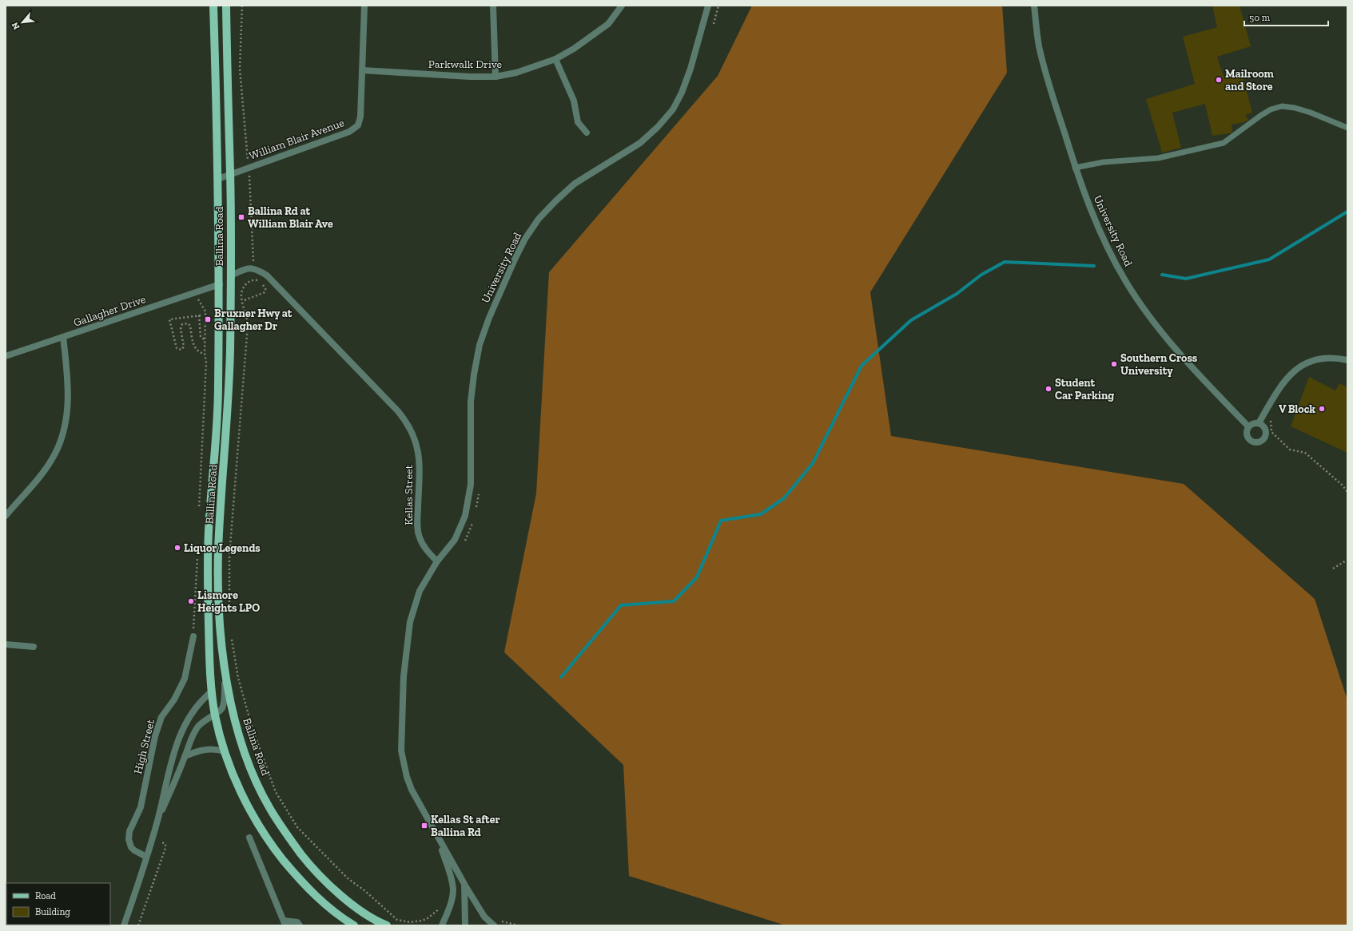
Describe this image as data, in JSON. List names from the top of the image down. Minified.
{"streets":{"main road":["Ballina Road"],"street":["Parkwalk Drive","William Blair Avenue","University Road","Gallagher Drive","Kellas Street","High Street"]},"crossings":[["Parkwalk Drive","William Blair Avenue"],["William Blair Avenue","Ballina Road"],["University Road","Kellas Street"],["Ballina Road","Gallagher Drive"],["Ballina Road","Kellas Street"]],"places":{"other":["Mailroom and Store","Southern Cross University","Student Car Parking","V Block","Liquor Legends","Lismore Heights LPO"],"transit":["Ballina Rd at William Blair Ave","Bruxner Hwy at Gallagher Dr","Kellas St after Ballina Rd"]},"legend":["Road","Building"],"scale_bar":"50 m","north":"bottom left"}
